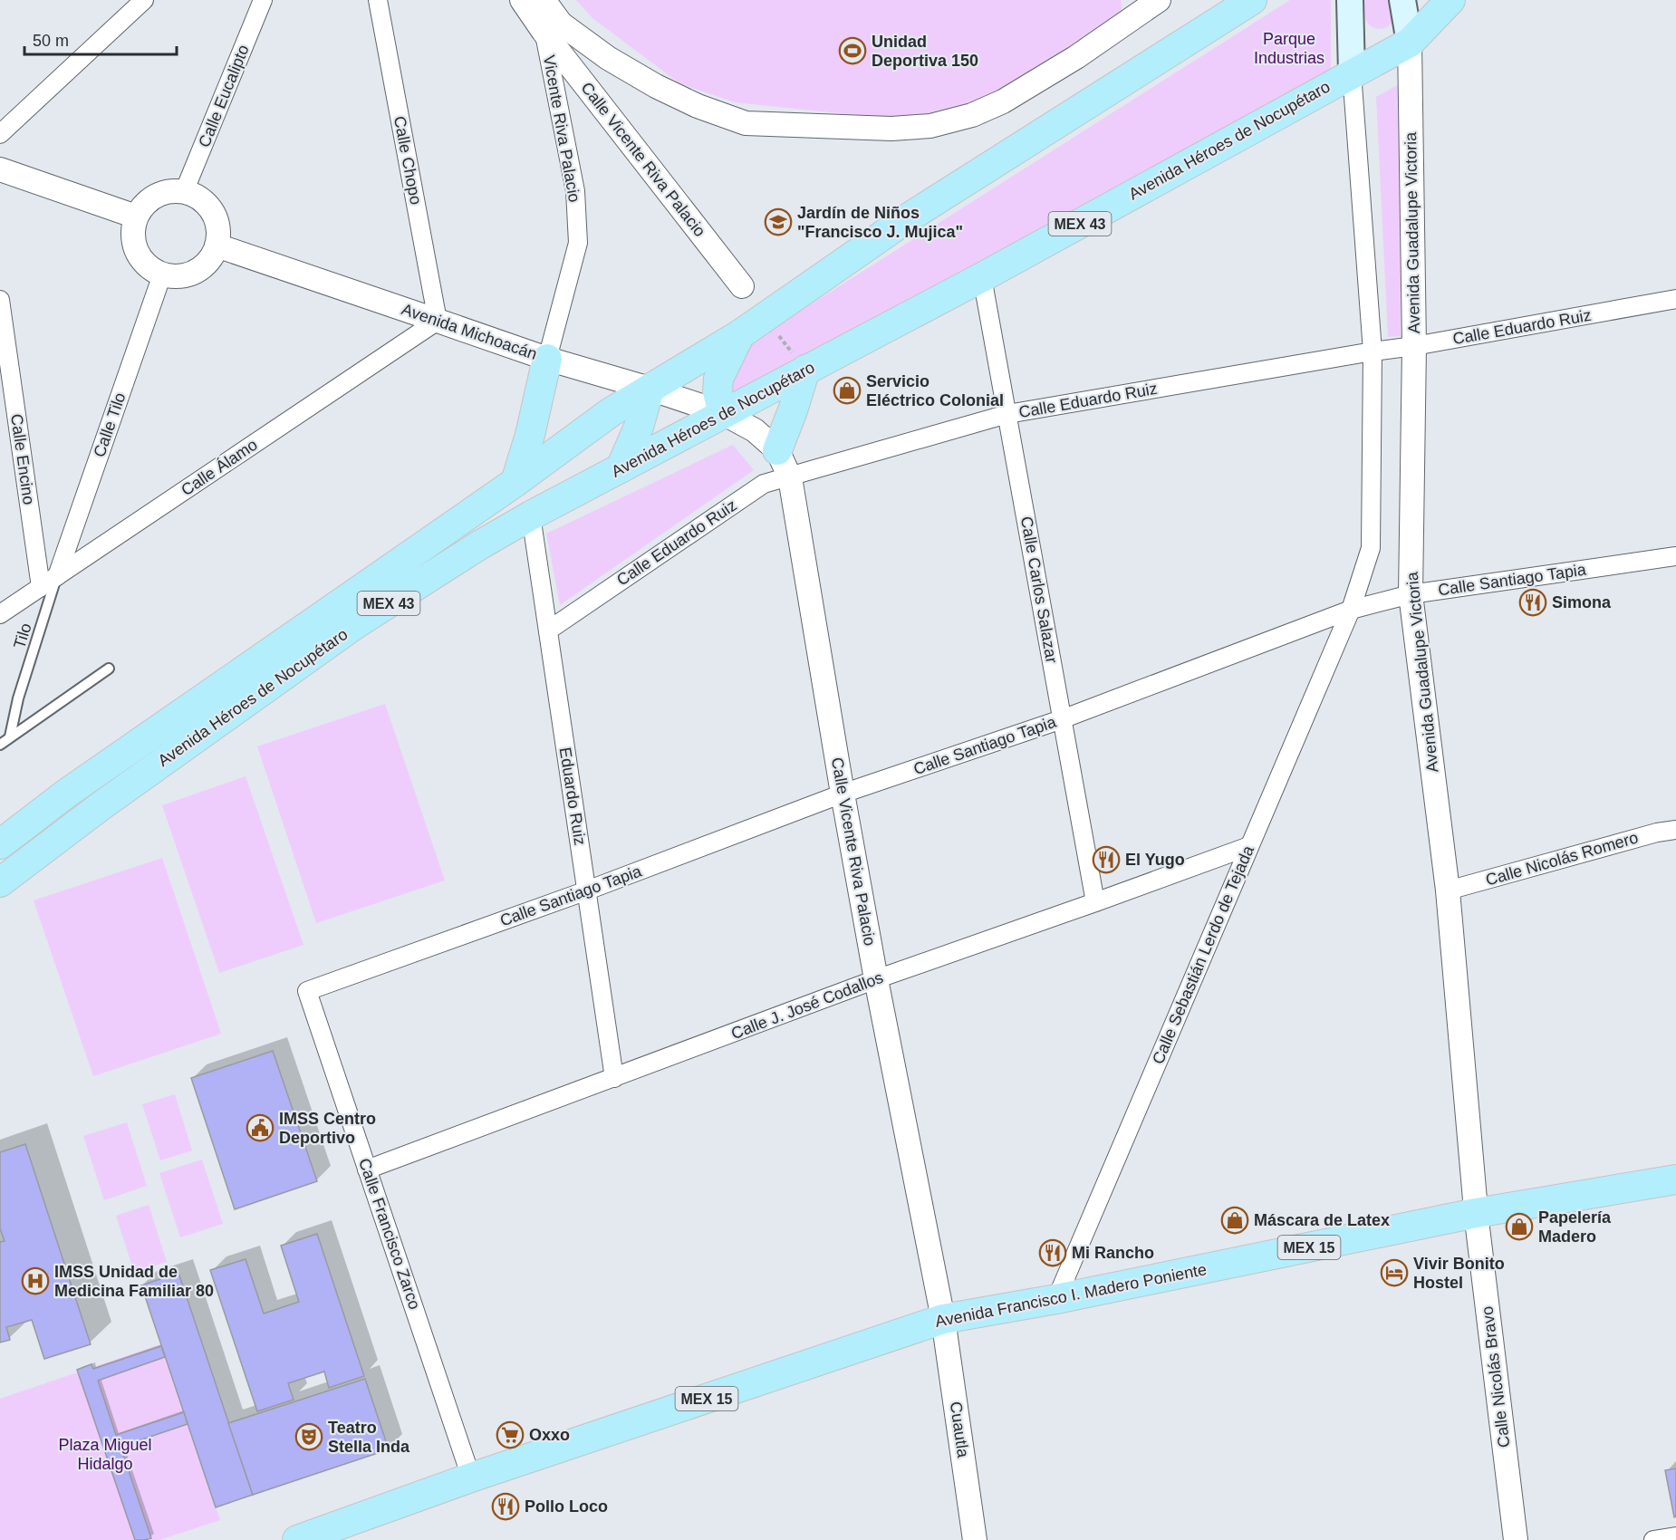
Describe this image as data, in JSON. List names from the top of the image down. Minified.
{"streets":{"main road":["Avenida Héroes de Nocupétaro","MEX 43","Avenida Guadalupe Victoria","MEX 15","Avenida Francisco I. Madero Poniente"],"street":["Calle Eucalipto","Vicente Riva Palacio","Calle Vicente Riva Palacio","Calle Chopo","Calle Eduardo Ruiz","Avenida Michoacán","Calle Tilo","Calle Encino","Calle Álamo","Calle Santiago Tapia","Calle Carlos Salazar","Eduardo Ruiz","Calle Nicolás Romero","Calle Sebastián Lerdo de Tejada","Calle J. José Codallos","Calle Francisco Zarco","Calle Nicolás Bravo","Cuautla"],"lane":["Tilo"]},"crossings":[["Calle Eucalipto","Avenida Michoacán"],["Calle Eucalipto","Calle Tilo"],["Vicente Riva Palacio","Calle Vicente Riva Palacio"],["Vicente Riva Palacio","Avenida Michoacán"],["Avenida Héroes de Nocupétaro","Calle Vicente Riva Palacio"],["Avenida Héroes de Nocupétaro","Avenida Guadalupe Victoria"],["Avenida Héroes de Nocupétaro","Avenida Michoacán"],["Avenida Héroes de Nocupétaro","Calle Carlos Salazar"],["Avenida Héroes de Nocupétaro","Eduardo Ruiz"],["Calle Vicente Riva Palacio","Calle Eduardo Ruiz"],["Calle Vicente Riva Palacio","Avenida Michoacán"],["Calle Vicente Riva Palacio","Calle Santiago Tapia"],["Calle Vicente Riva Palacio","Calle J. José Codallos"],["Calle Vicente Riva Palacio","Avenida Francisco I. Madero Poniente"],["Calle Vicente Riva Palacio","Cuautla"],["Calle Chopo","Avenida Michoacán"],["Calle Chopo","Calle Álamo"],["Avenida Guadalupe Victoria","Calle Eduardo Ruiz"],["Avenida Guadalupe Victoria","Calle Santiago Tapia"],["Avenida Guadalupe Victoria","Calle Nicolás Romero"],["Avenida Guadalupe Victoria","Avenida Francisco I. Madero Poniente"],["Avenida Guadalupe Victoria","Calle Nicolás Bravo"],["Calle Eduardo Ruiz","Calle Carlos Salazar"],["Calle Eduardo Ruiz","Eduardo Ruiz"],["Avenida Michoacán","Calle Tilo"],["Avenida Michoacán","Calle Álamo"],["Calle Tilo","Calle Álamo"],["Calle Tilo","Tilo"],["Calle Encino","Calle Álamo"],["Calle Álamo","Tilo"],["Calle Santiago Tapia","Calle Carlos Salazar"],["Calle Santiago Tapia","Eduardo Ruiz"],["Calle Santiago Tapia","Calle Sebastián Lerdo de Tejada"],["Calle Santiago Tapia","Calle Francisco Zarco"],["Calle Carlos Salazar","Calle J. José Codallos"],["Eduardo Ruiz","Calle J. José Codallos"],["Calle Sebastián Lerdo de Tejada","Calle J. José Codallos"],["Calle Sebastián Lerdo de Tejada","Avenida Francisco I. Madero Poniente"],["Calle J. José Codallos","Calle Francisco Zarco"],["Calle Francisco Zarco","Avenida Francisco I. Madero Poniente"],["Avenida Francisco I. Madero Poniente","Calle Nicolás Bravo"],["Avenida Francisco I. Madero Poniente","Cuautla"]],"parks":["Parque Industrias","Plaza Miguel Hidalgo"],"places":{"sports":["Unidad Deportiva 150"],"school or university":["Jardín de Niños \"Francisco J. Mujica\""],"shop":["Servicio Eléctrico Colonial","Máscara de Latex","Papelería Madero"],"restaurant":["Simona","El Yugo","Mi Rancho","Pollo Loco"],"public building":["IMSS Centro Deportivo"],"hotel":["Vivir Bonito Hostel"],"hospital":["IMSS Unidad de Medicina Familiar 80"],"supermarket":["Oxxo"],"theatre":["Teatro Stella Inda"]},"scale_bar":"50 m"}
